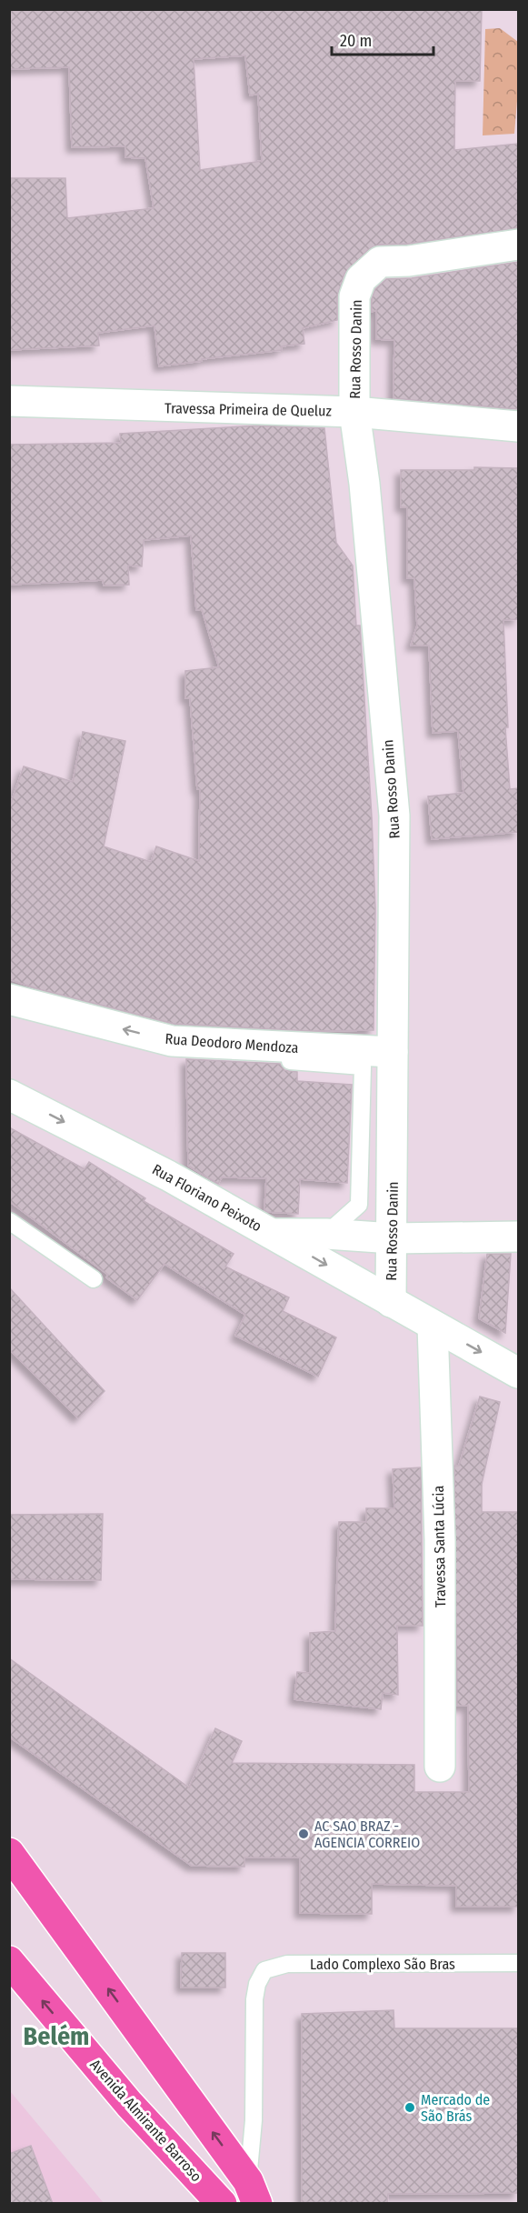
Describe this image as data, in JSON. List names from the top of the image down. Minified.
{"streets":{"main road":["Avenida Almirante Barroso"],"street":["Rua Rosso Danin","Travessa Primeira de Queluz","Rua Deodoro Mendoza","Rua Floriano Peixoto","Travessa Santa Lúcia"],"lane":["Lado Complexo São Bras"]},"crossings":[["Rua Rosso Danin","Travessa Primeira de Queluz"],["Rua Rosso Danin","Rua Deodoro Mendoza"],["Rua Rosso Danin","Rua Floriano Peixoto"]],"one_way":["Rua Floriano Peixoto"],"districts":["Belém"],"places":["AC SAO BRAZ - AGENCIA CORREIO","Mercado de São Brás"],"scale_bar":"20 m"}
